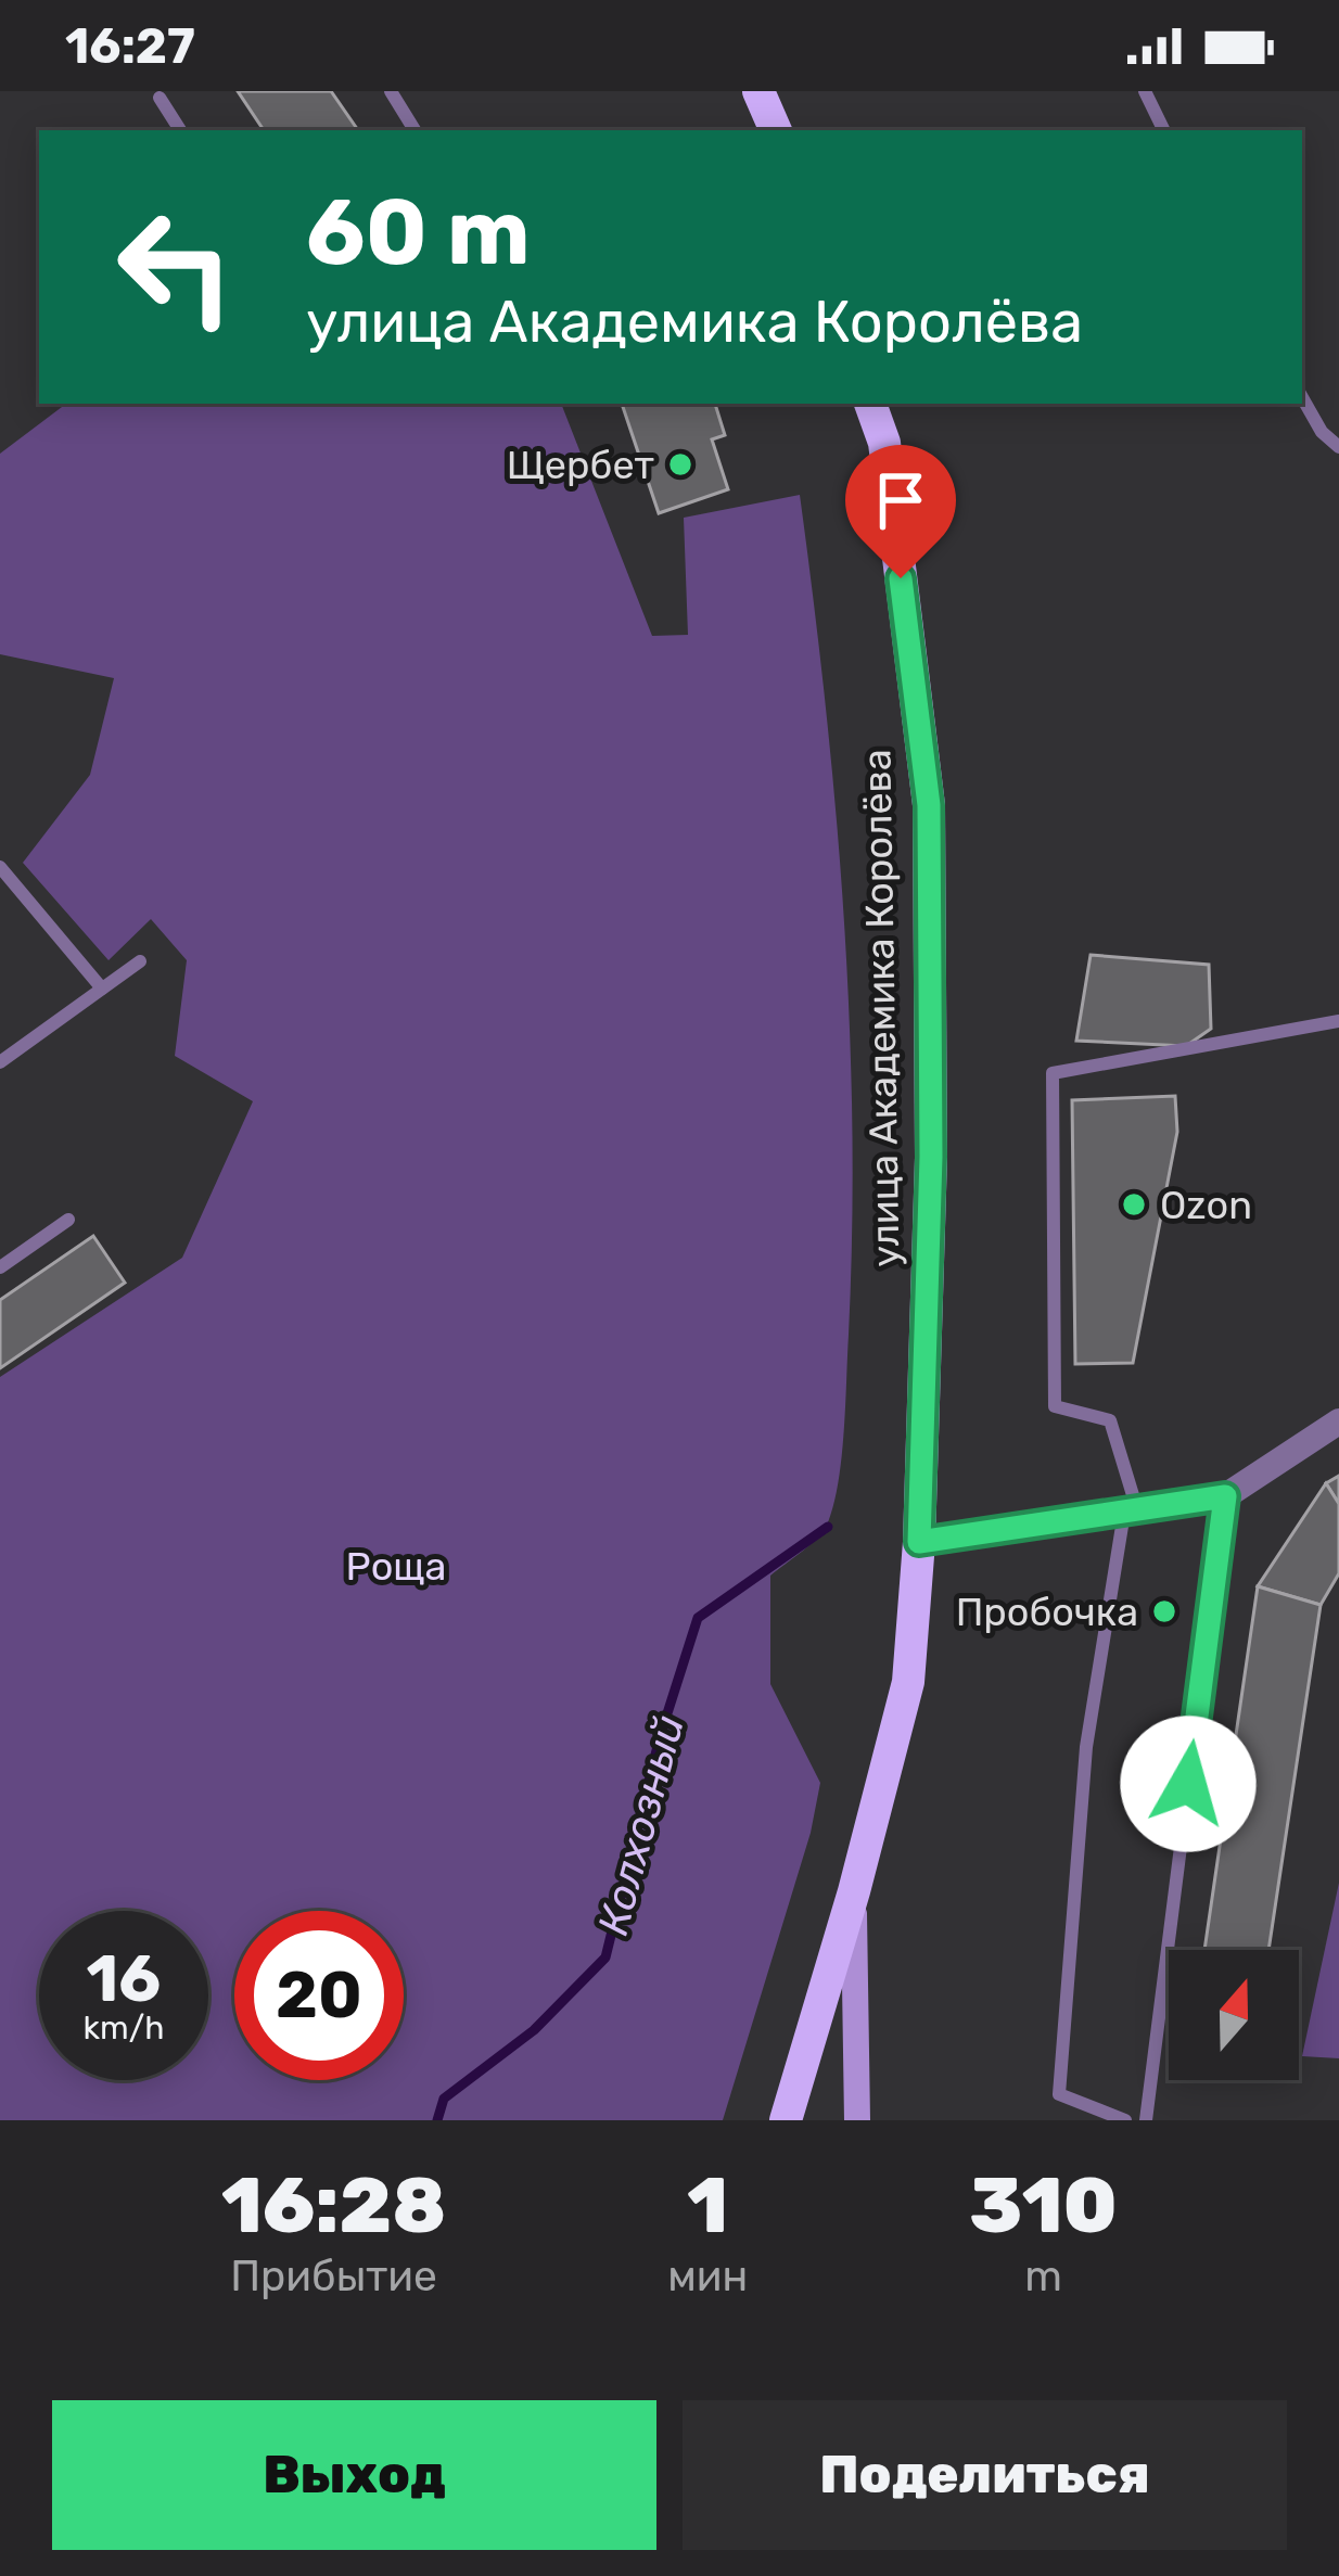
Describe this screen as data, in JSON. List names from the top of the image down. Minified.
{"streets":{"main road":["улица Академика Королёва"]},"water":["Колхозный"],"parks":["Роща"],"places":["Щербет","Ozon","Пробочка"],"north":"top","page":{"status":"16:27","turn":["60 m","улица Академика Королёва"],"speed":"16 km/h","limit":"20","eta":["16:28","Прибытие","1","мин","310","m"],"buttons":["Выход","Поделиться"]}}
